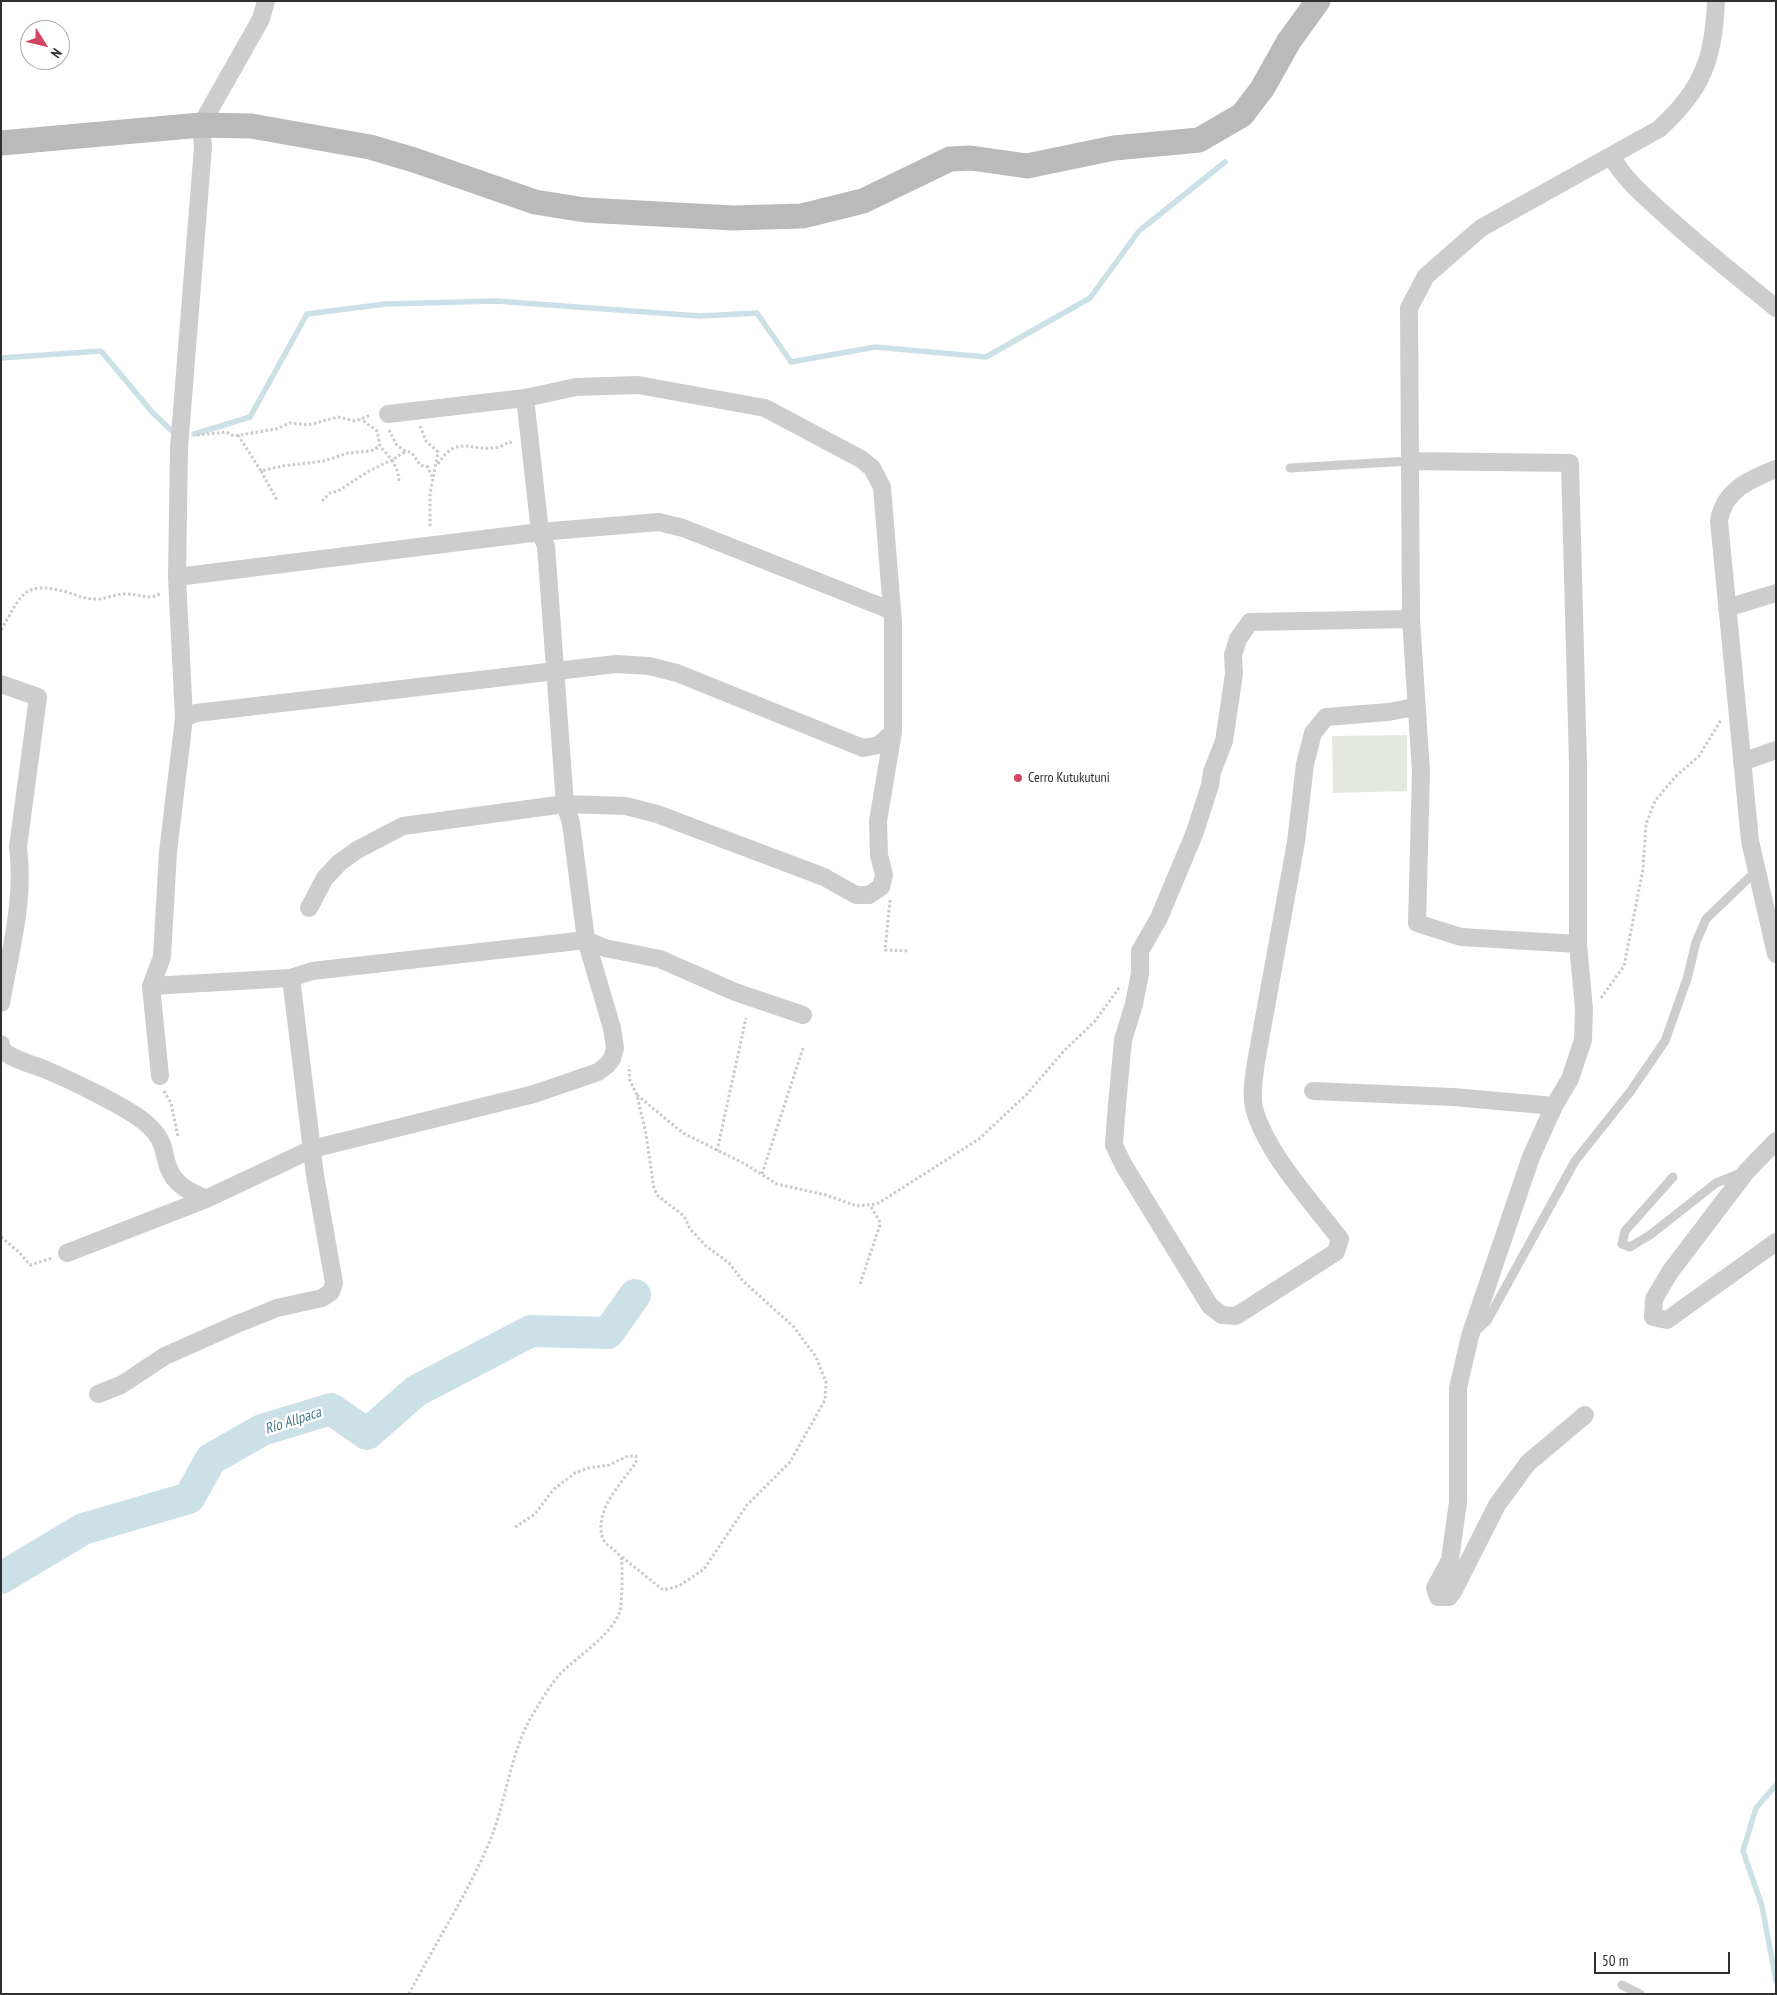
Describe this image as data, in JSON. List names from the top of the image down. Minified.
{"water":["Río Allpaca"],"places":["Cerro Kutukutuni"],"scale_bar":"50 m","north":"bottom right"}
